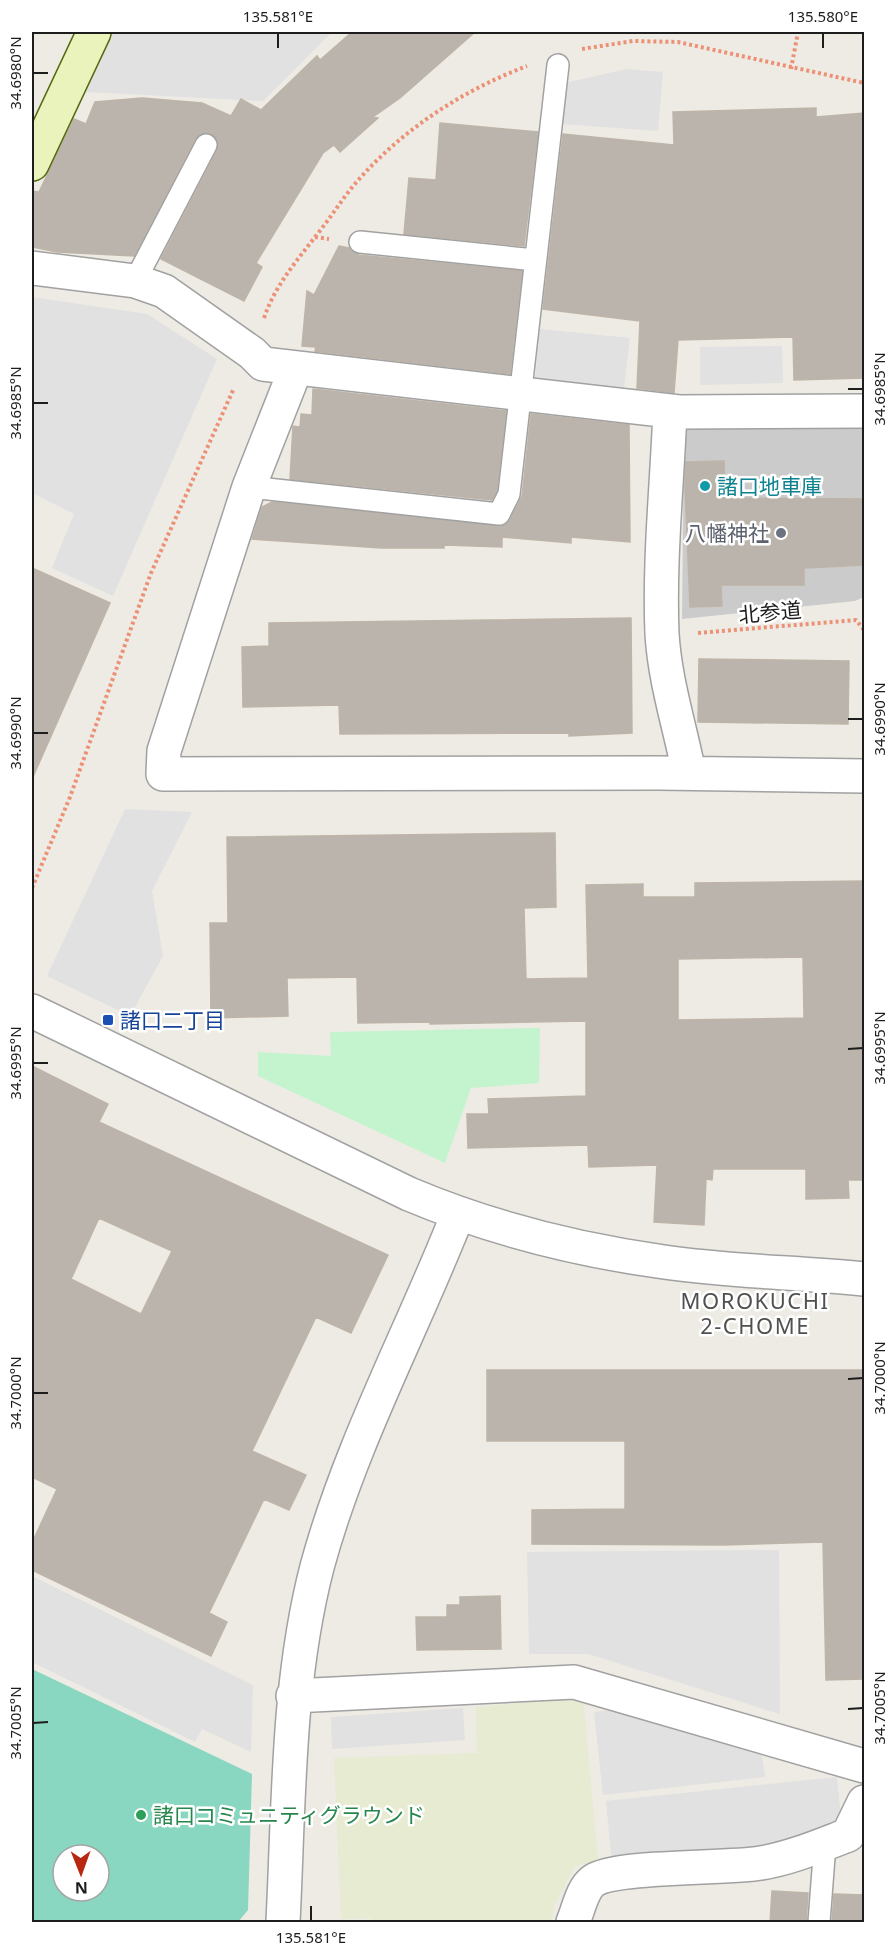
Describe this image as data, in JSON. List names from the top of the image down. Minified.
{"streets":{"path":["北参道"]},"districts":["MOROKUCHI 2-CHOME"],"places":{"other":["諸口地車庫","八幡神社","諸口コミュニティグラウンド"],"transit":["諸口二丁目"]},"north":"bottom","coordinates":["135.581°E","135.580°E","34.6980°N","34.6985°N","34.6990°N","34.6995°N","34.7000°N","34.7005°N"]}
